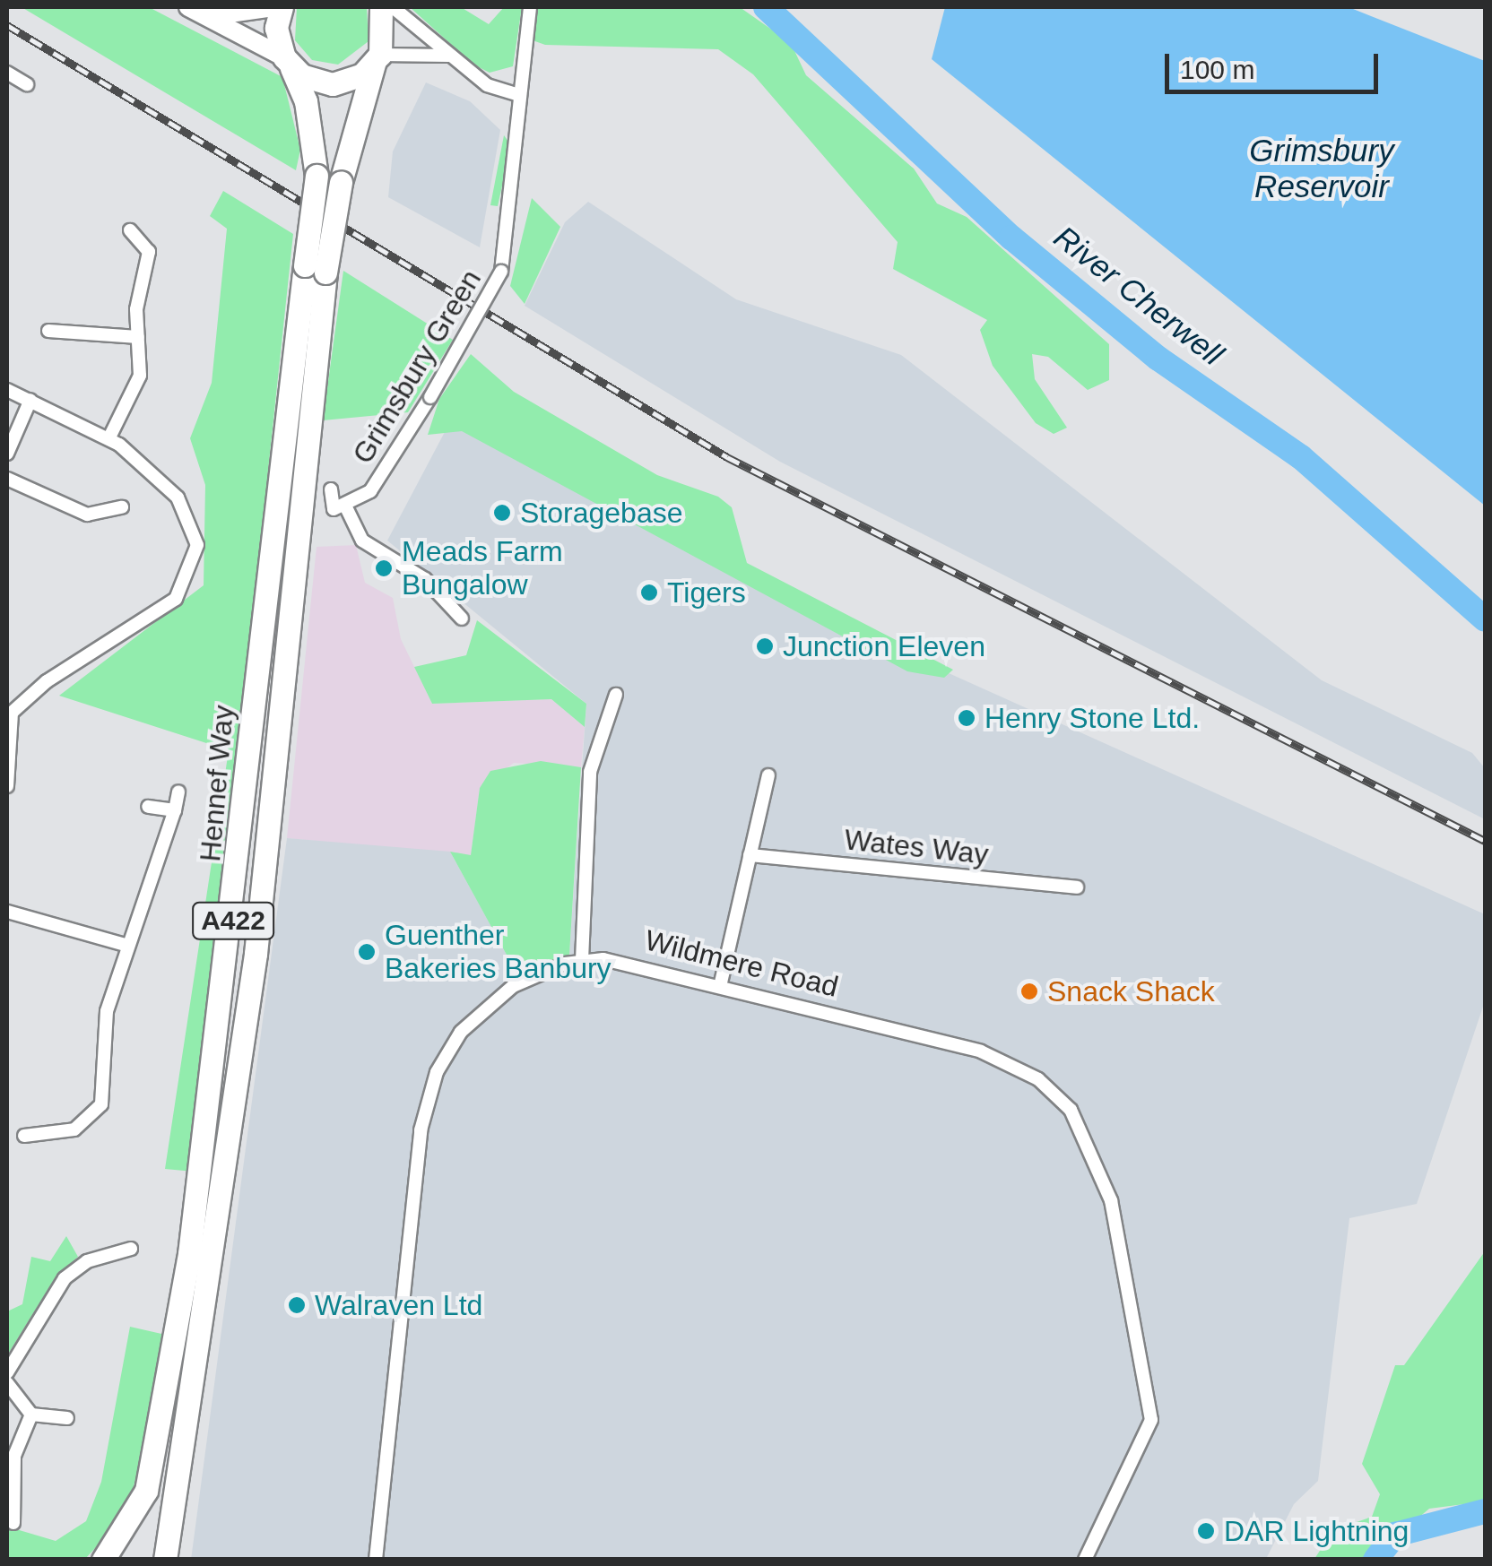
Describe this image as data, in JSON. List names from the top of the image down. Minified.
{"streets":{"highway":["Hennef Way","A422"],"street":["Grimsbury Green","Wates Way","Wildmere Road"]},"crossings":[["Hennef Way","A422"]],"water":["Grimsbury Reservoir","River Cherwell"],"places":["Storagebase","Meads Farm Bungalow","Tigers","Junction Eleven","Henry Stone Ltd.","Guenther Bakeries Banbury","Snack Shack","Walraven Ltd","DAR Lightning"],"scale_bar":"100 m"}
